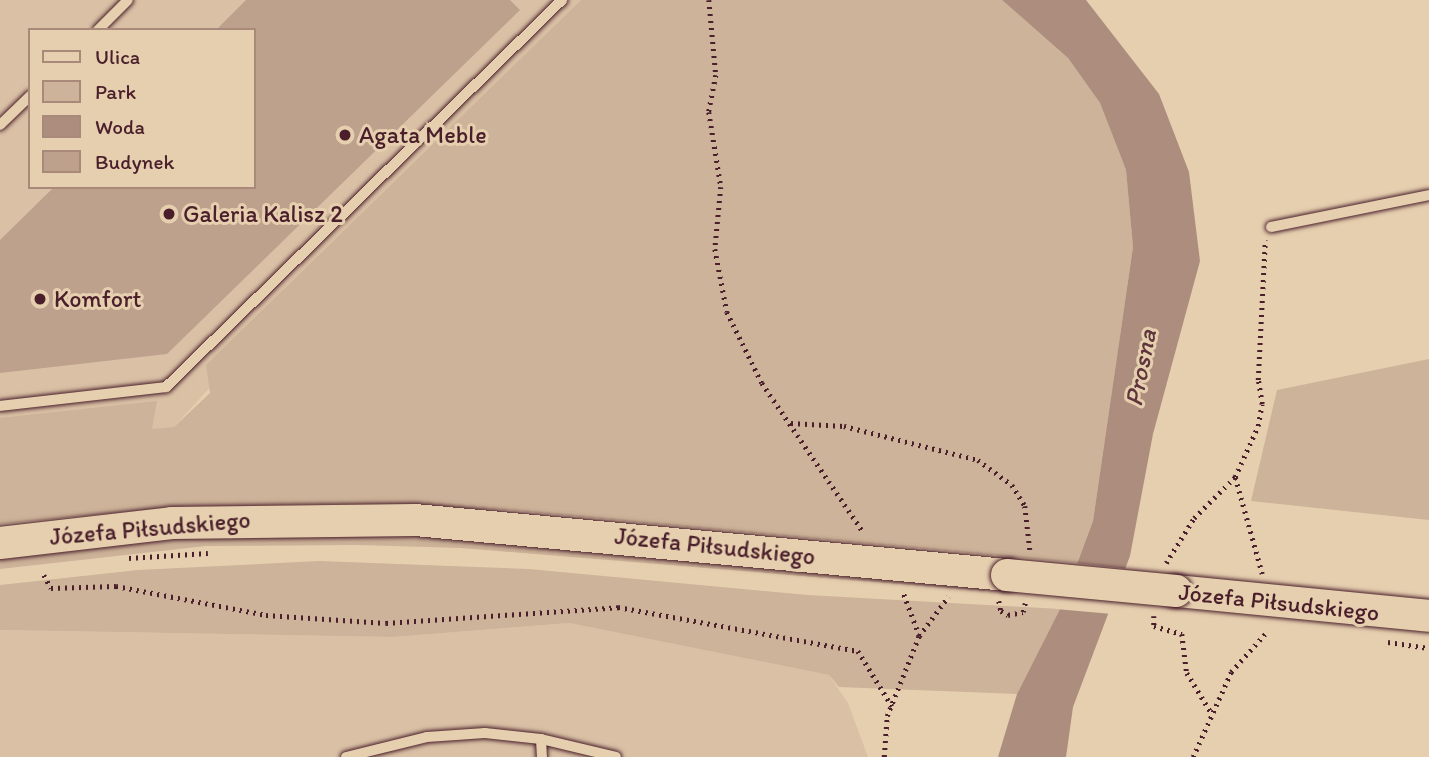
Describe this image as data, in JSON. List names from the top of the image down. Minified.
{"streets":{"main road":["Józefa Piłsudskiego"]},"water":["Prosna"],"places":["Agata Meble","Galeria Kalisz 2","Komfort"],"legend":["Ulica","Park","Woda","Budynek"]}
